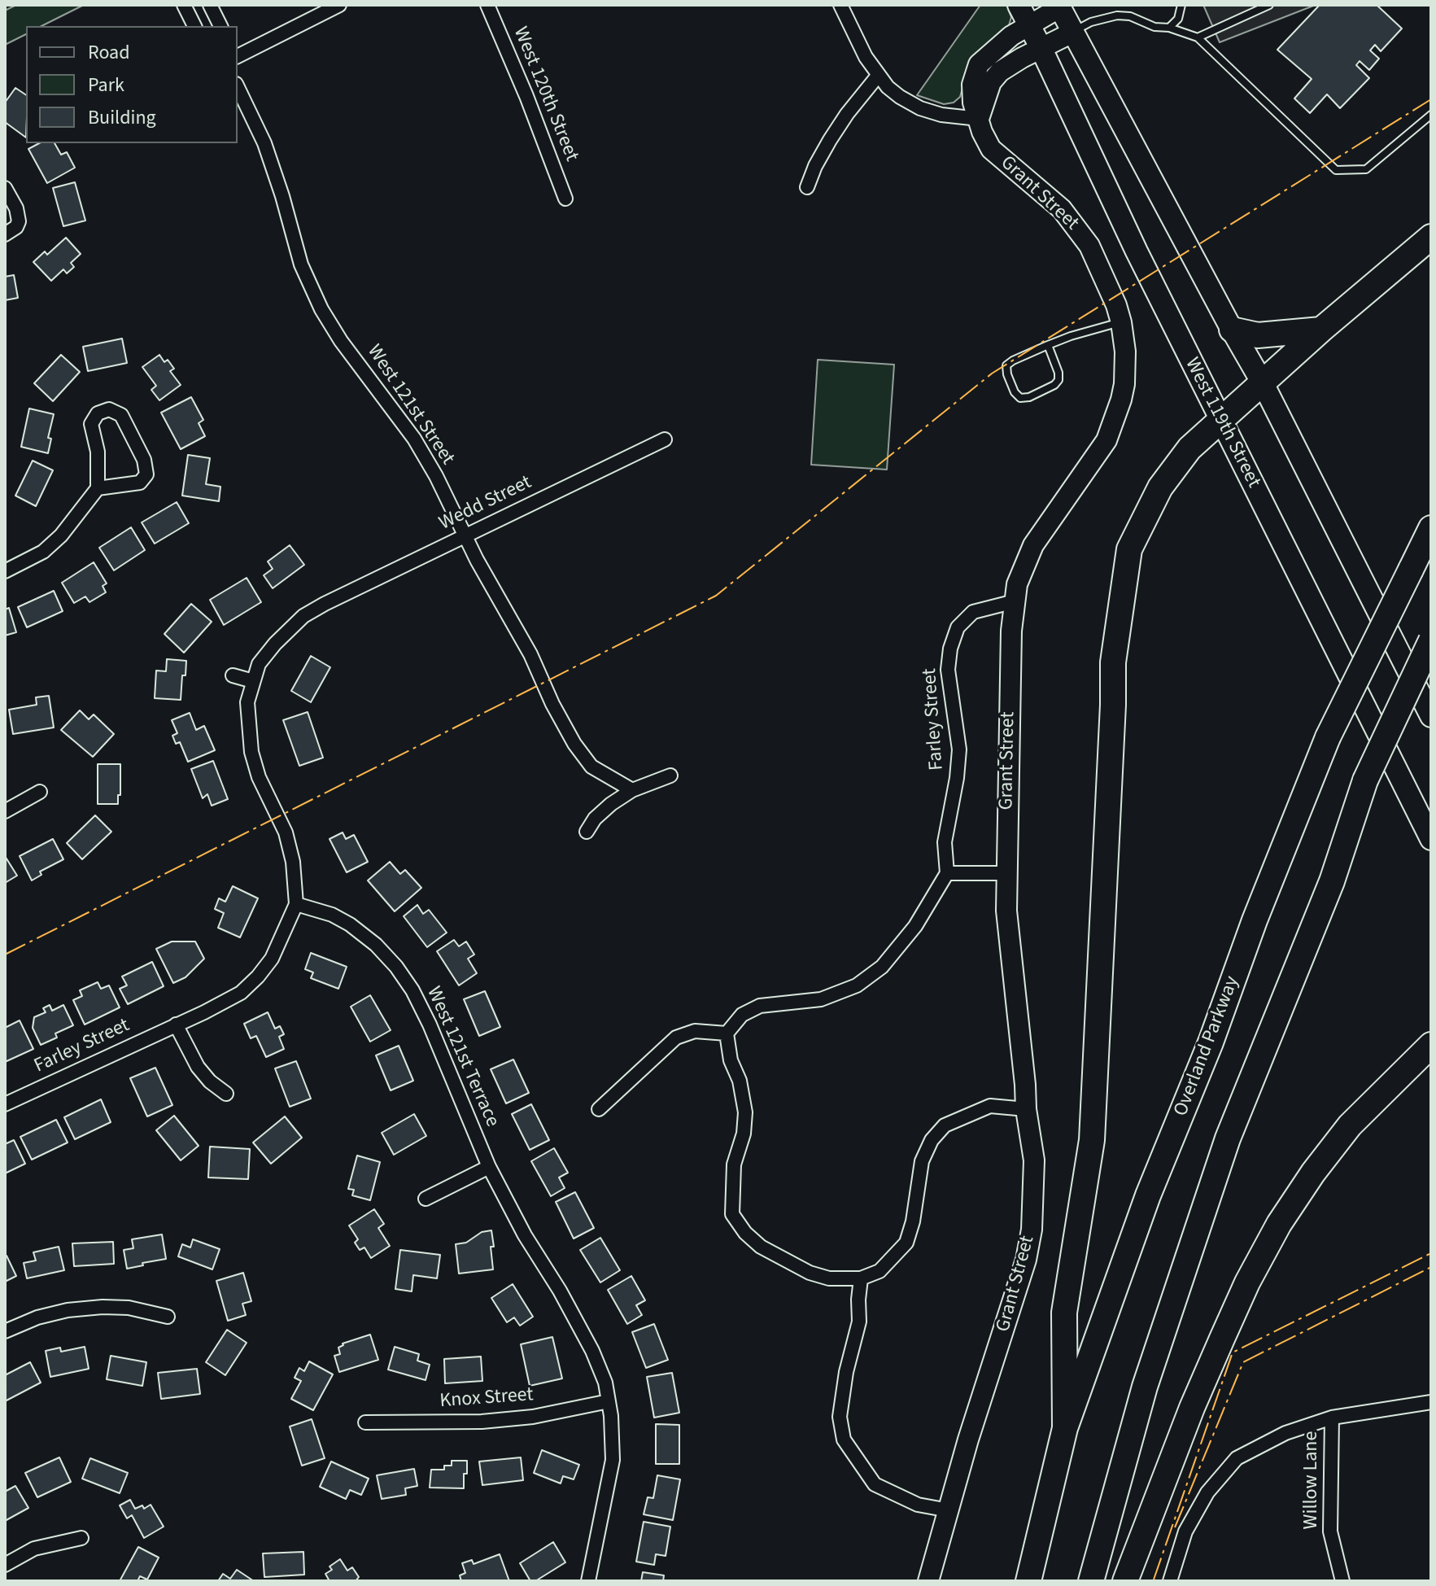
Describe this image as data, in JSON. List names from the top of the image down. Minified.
{"streets":{"highway":["Overland Parkway"],"main road":["West 119th Street"],"street":["West 120th Street","Grant Street","West 121st Street","Wedd Street","Farley Street","West 121st Terrace","Knox Street","Willow Lane"]},"crossings":[["Grant Street","West 119th Street"],["Grant Street","Farley Street"],["West 121st Street","Wedd Street"],["Farley Street","West 121st Terrace"],["West 121st Terrace","Knox Street"]],"legend":["Road","Park","Building"]}
